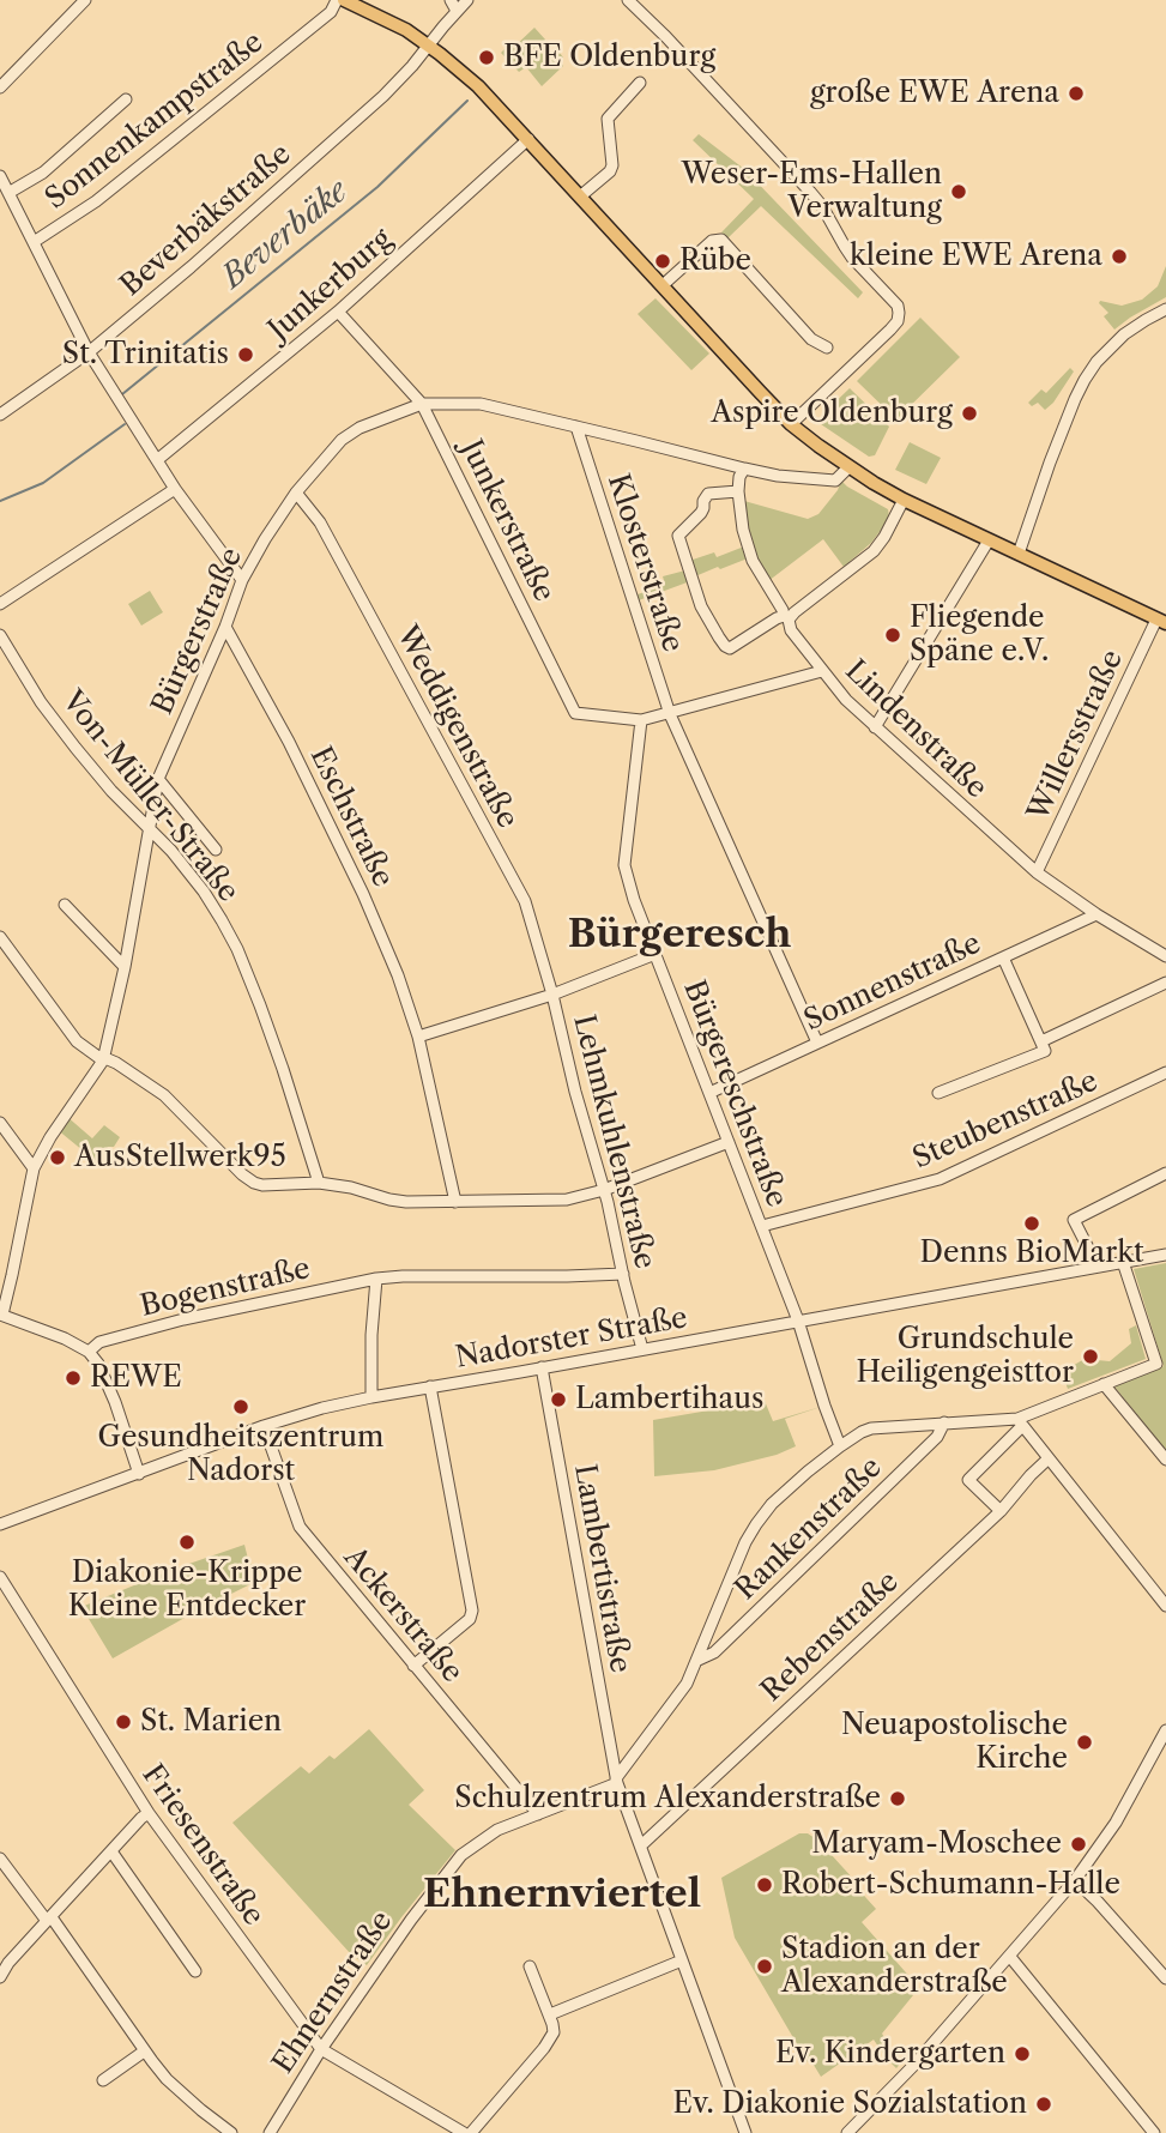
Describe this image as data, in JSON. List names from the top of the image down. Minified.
{"streets":{"street":["Sonnenkampstraße","Beverbäkstraße","Junkerburg","Junkerstraße","Klosterstraße","Bürgerstraße","Weddigenstraße","Lindenstraße","Willersstraße","Von-Müller-Straße","Eschstraße","Sonnenstraße","Bürgereschstraße","Steubenstraße","Lehmkuhlenstraße","Bogenstraße","Nadorster Straße","Rankenstraße","Lambertistraße","Ackerstraße","Rebenstraße","Friesenstraße","Ehnernstraße"]},"crossings":[["Junkerburg","Junkerstraße"],["Junkerstraße","Bürgerstraße"],["Junkerstraße","Bürgereschstraße"],["Klosterstraße","Bürgerstraße"],["Klosterstraße","Sonnenstraße"],["Bürgerstraße","Weddigenstraße"],["Bürgerstraße","Von-Müller-Straße"],["Bürgerstraße","Eschstraße"],["Weddigenstraße","Lehmkuhlenstraße"],["Lindenstraße","Willersstraße"],["Lindenstraße","Sonnenstraße"],["Sonnenstraße","Bürgereschstraße"],["Bürgereschstraße","Steubenstraße"],["Bürgereschstraße","Nadorster Straße"],["Lehmkuhlenstraße","Bogenstraße"],["Lehmkuhlenstraße","Nadorster Straße"],["Nadorster Straße","Lambertistraße"],["Nadorster Straße","Ackerstraße"],["Lambertistraße","Rebenstraße"],["Lambertistraße","Ehnernstraße"],["Ackerstraße","Ehnernstraße"],["Friesenstraße","Ehnernstraße"]],"districts":["Bürgeresch","Ehnernviertel"],"water":["Beverbäke"],"places":["BFE Oldenburg","große EWE Arena","Weser-Ems-Hallen Verwaltung","kleine EWE Arena","Rübe","St. Trinitatis","Aspire Oldenburg","Fliegende Späne e.V.","AusStellwerk95","Denns BioMarkt","Grundschule Heiligengeisttor","REWE","Lambertihaus","Gesundheitszentrum Nadorst","Diakonie-Krippe Kleine Entdecker","St. Marien","Neuapostolische Kirche","Schulzentrum Alexanderstraße","Maryam-Moschee","Robert-Schumann-Halle","Stadion an der Alexanderstraße","Ev. Kindergarten","Ev. Diakonie Sozialstation"]}
